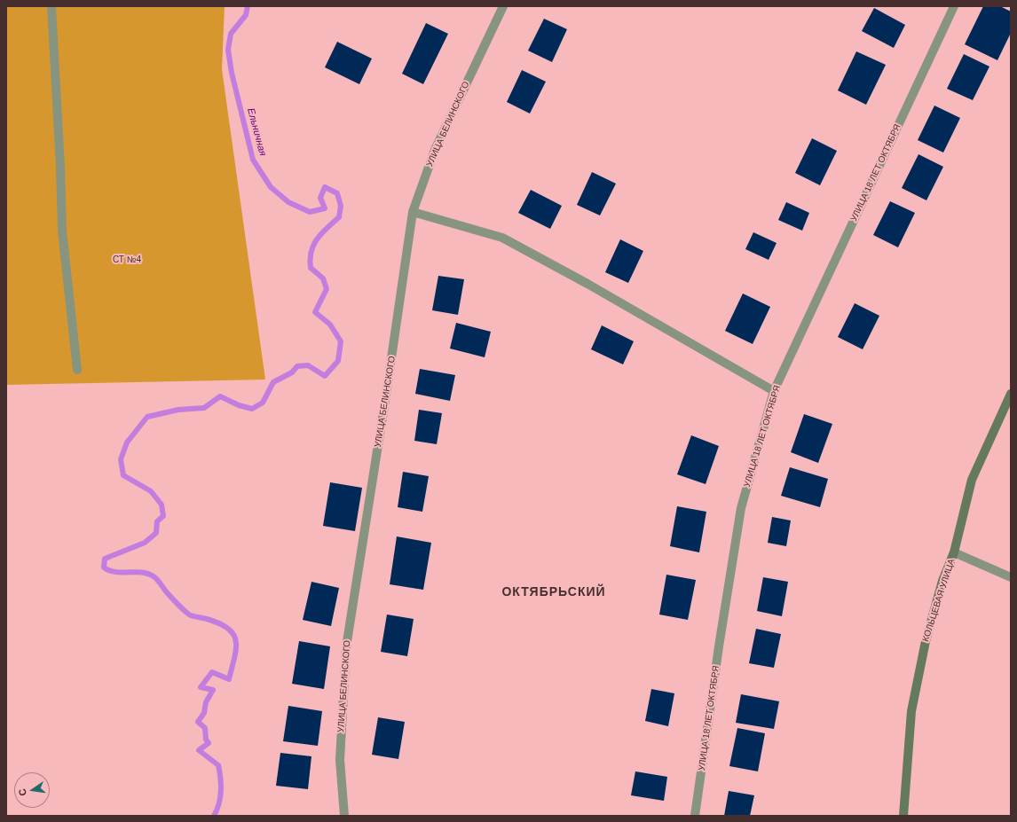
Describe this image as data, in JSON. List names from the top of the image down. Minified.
{"streets":{"street":["УЛИЦА БЕЛИНСКОГО","УЛИЦА 18 ЛЕТ ОКТЯБРЯ","КОЛЬЦЕВАЯ УЛИЦА"]},"districts":["ОКТЯБРЬСКИЙ"],"water":["Ельничная"],"parks":["СТ №4"],"north":"left"}
